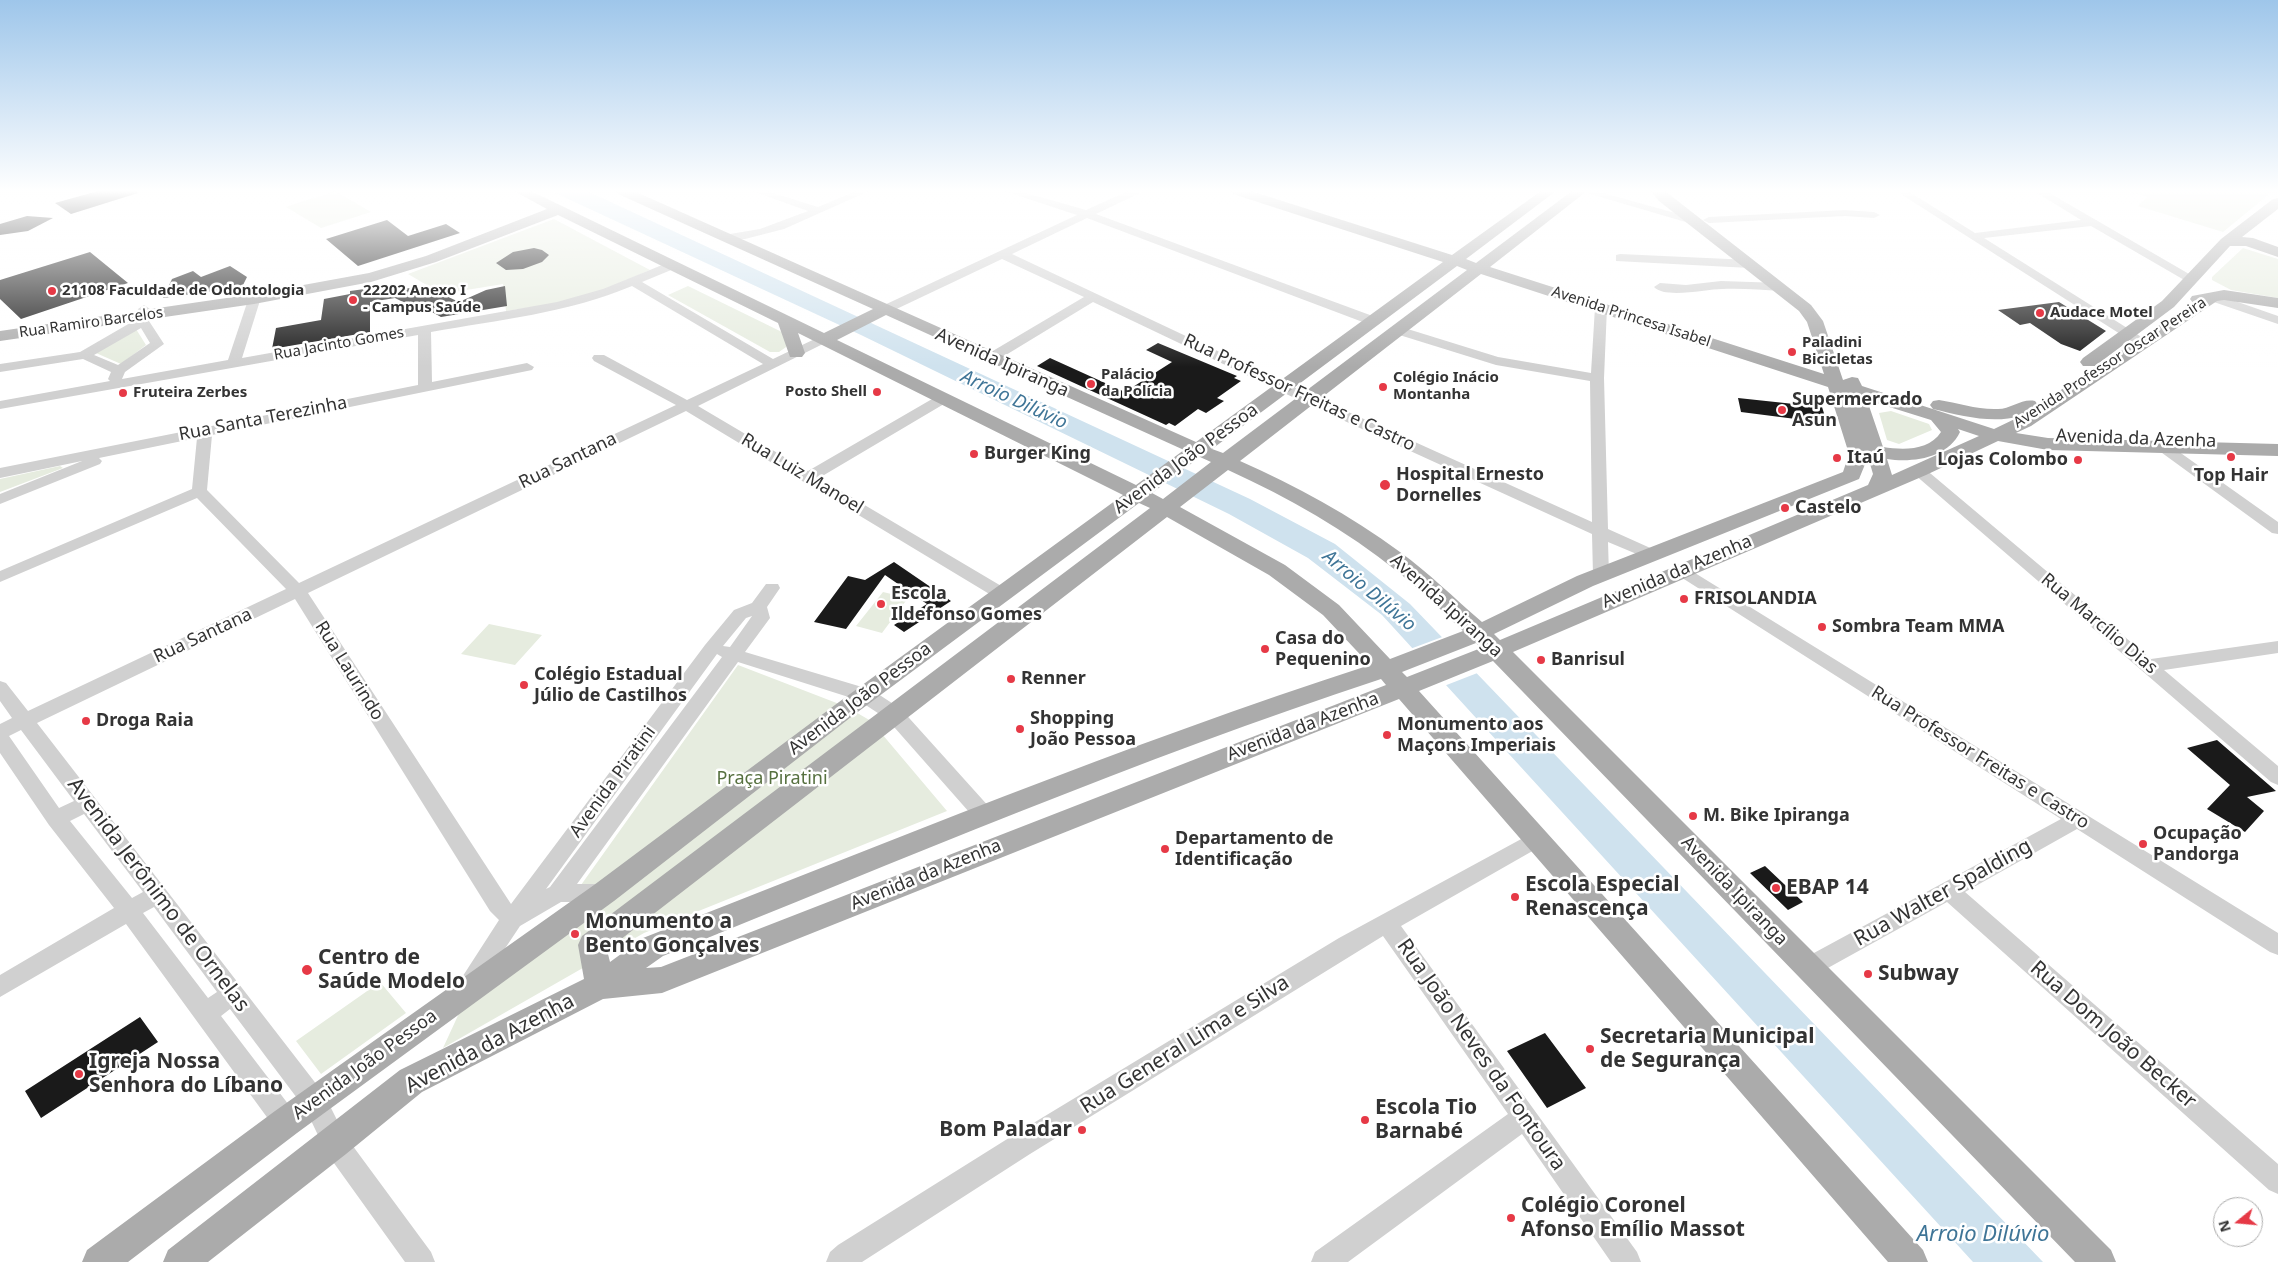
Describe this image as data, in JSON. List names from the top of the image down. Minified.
{"streets":{"main road":["Avenida Princesa Isabel","Rua Ramiro Barcelos","Avenida Ipiranga","Avenida Professor Oscar Pereira","Avenida da Azenha","Avenida João Pessoa","Rua Santana"],"street":["Rua Jacinto Gomes","Rua Professor Freitas e Castro","Rua Santa Terezinha","Rua Luiz Manoel","Rua Marcílio Dias","Rua Laurindo","Avenida Piratini","Rua Walter Spalding","Avenida Jerônimo de Ornelas","Rua Dom João Becker","Rua General Lima e Silva","Rua João Neves da Fontoura"]},"crossings":[["Avenida Princesa Isabel","Avenida Professor Oscar Pereira"],["Avenida Princesa Isabel","Avenida da Azenha"],["Avenida Princesa Isabel","Avenida João Pessoa"],["Avenida Ipiranga","Avenida da Azenha"],["Avenida Ipiranga","Avenida João Pessoa"],["Avenida Ipiranga","Rua Santana"],["Avenida Ipiranga","Rua Walter Spalding"],["Avenida Professor Oscar Pereira","Avenida da Azenha"],["Rua Professor Freitas e Castro","Avenida da Azenha"],["Rua Professor Freitas e Castro","Avenida João Pessoa"],["Rua Professor Freitas e Castro","Rua Santana"],["Rua Professor Freitas e Castro","Rua Walter Spalding"],["Avenida da Azenha","Avenida João Pessoa"],["Avenida da Azenha","Rua Marcílio Dias"],["Avenida da Azenha","Avenida Jerônimo de Ornelas"],["Avenida João Pessoa","Rua Luiz Manoel"],["Avenida João Pessoa","Avenida Piratini"],["Avenida João Pessoa","Avenida Jerônimo de Ornelas"],["Rua Santana","Rua Luiz Manoel"],["Rua Santana","Rua Laurindo"],["Rua Santana","Avenida Jerônimo de Ornelas"],["Rua Laurindo","Avenida Piratini"],["Rua Walter Spalding","Rua Dom João Becker"],["Rua General Lima e Silva","Rua João Neves da Fontoura"]],"water":["Arroio Dilúvio"],"parks":["Praça Piratini"],"places":["21108 Faculdade de Odontologia","22202 Anexo I - Campus Saúde","Audace Motel","Paladini Bicicletas","Palácio da Polícia","Colégio Inácio Montanha","Posto Shell","Fruteira Zerbes","Supermercado Asun","Burger King","Top Hair","Itaú","Lojas Colombo","Hospital Ernesto Dornelles","Castelo","FRISOLANDIA","Escola Ildefonso Gomes","Sombra Team MMA","Casa do Pequenino","Banrisul","Renner","Colégio Estadual Júlio de Castilhos","Droga Raia","Shopping João Pessoa","Monumento aos Maçons Imperiais","M. Bike Ipiranga","Ocupação Pandorga","Departamento de Identificação","EBAP 14","Escola Especial Renascença","Monumento a Bento Gonçalves","Centro de Saúde Modelo","Subway","Secretaria Municipal de Segurança","Igreja Nossa Senhora do Líbano","Escola Tio Barnabé","Bom Paladar","Colégio Coronel Afonso Emílio Massot"],"north":"left"}
